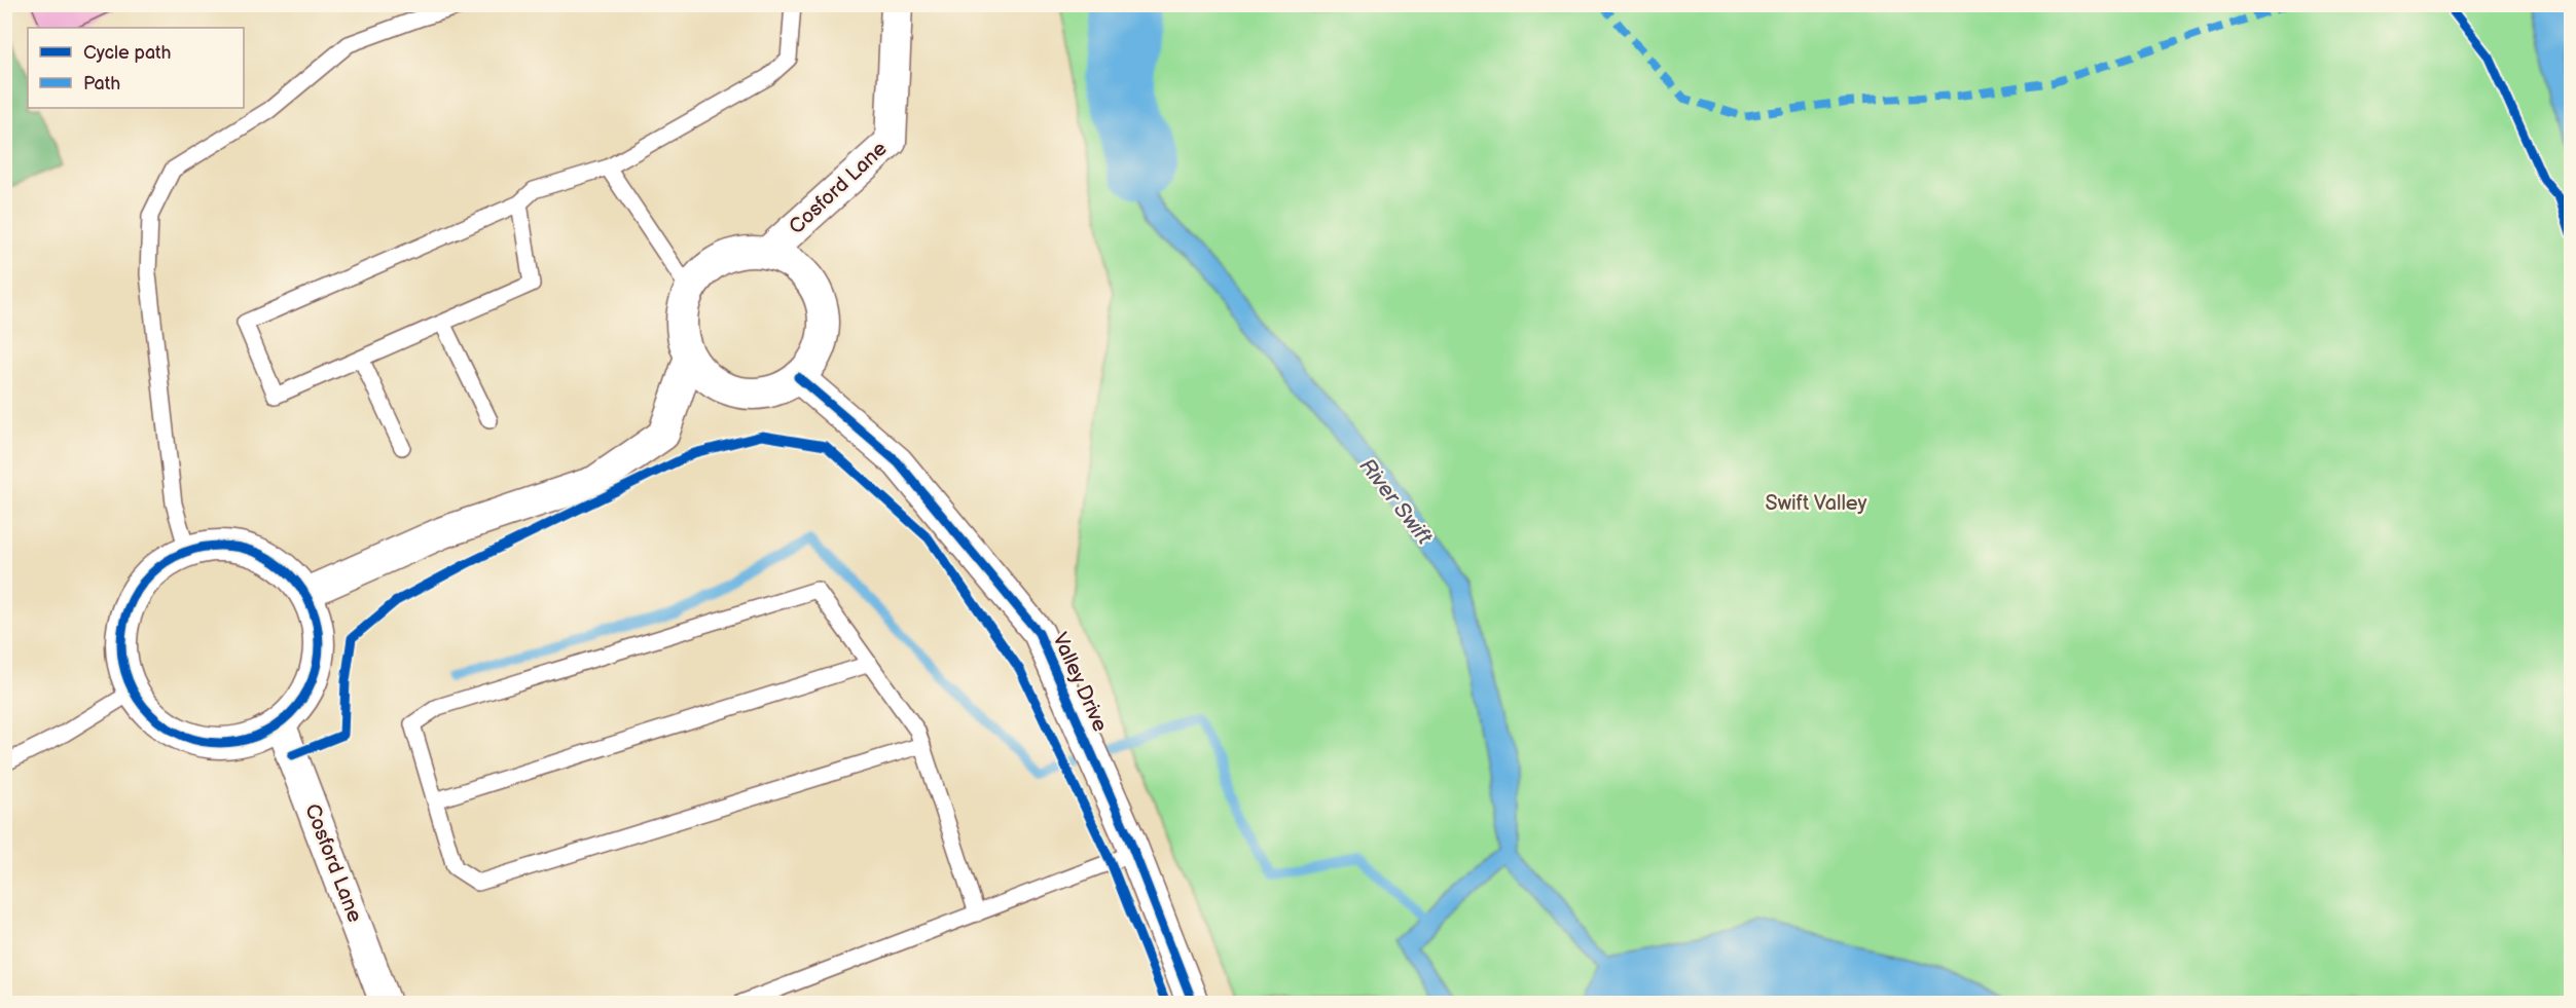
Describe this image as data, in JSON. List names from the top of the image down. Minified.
{"streets":{"street":["Cosford Lane","Valley Drive"]},"crossings":[["Cosford Lane","Valley Drive"]],"water":["River Swift"],"parks":["Swift Valley"],"legend":["Cycle path","Path"]}
